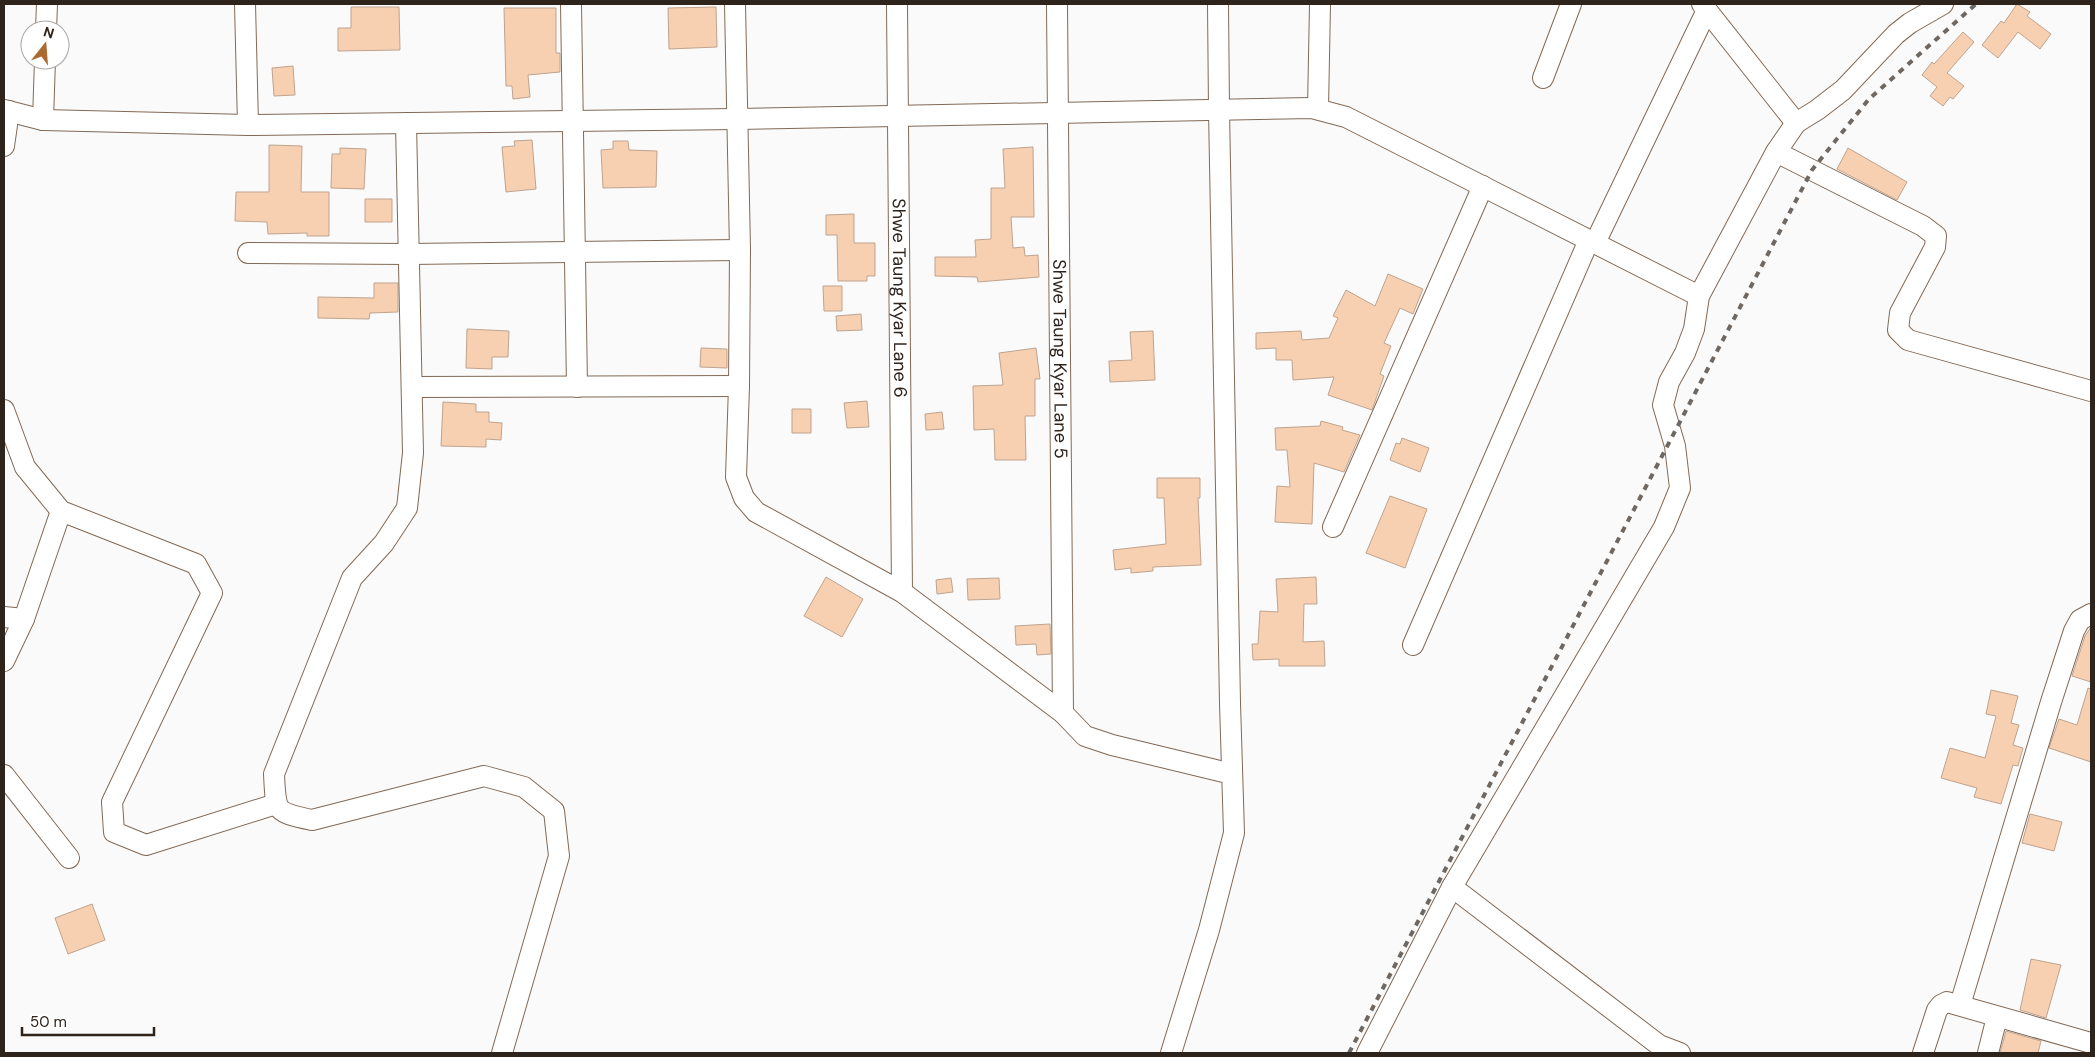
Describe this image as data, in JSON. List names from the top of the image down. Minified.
{"streets":{"street":["Shwe Taung Kyar Lane 6","Shwe Taung Kyar Lane 5"]},"scale_bar":"50 m","north":"top"}
